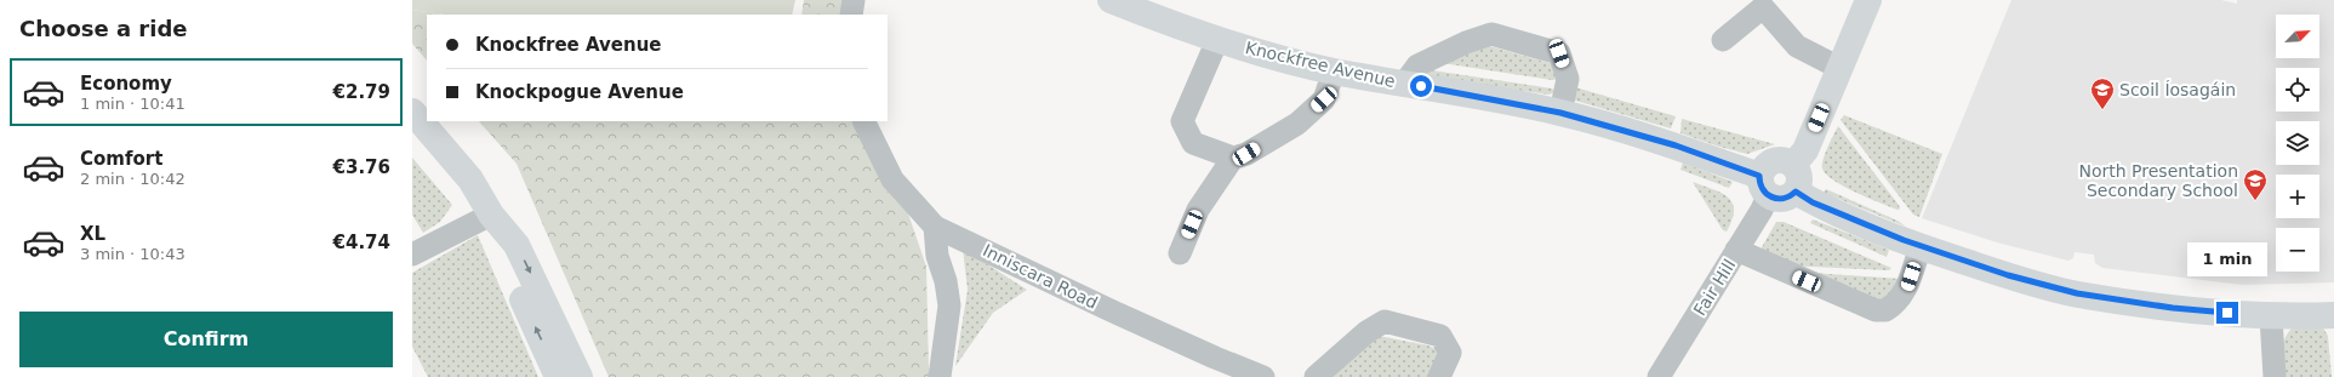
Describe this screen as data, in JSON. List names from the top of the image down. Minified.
{"streets":{"street":["Knockfree Avenue","Inniscara Road","Fair Hill"]},"crossings":[["Knockfree Avenue","Fair Hill"]],"places":{"school or university":["Scoil Íosagáin","North Presentation Secondary School"]},"north":"top right","page":{"heading":"Choose a ride","map_buttons":["+","−"],"banner":["Knockfree Avenue","Knockpogue Avenue"],"list":[{"name":"Economy","note":"1 min · 10:41","value":"€2.79"},{"name":"Comfort","note":"2 min · 10:42","value":"€3.76"},{"name":"XL","note":"3 min · 10:43","value":"€4.74"}],"bubble":"1 min","buttons":"Confirm"}}
